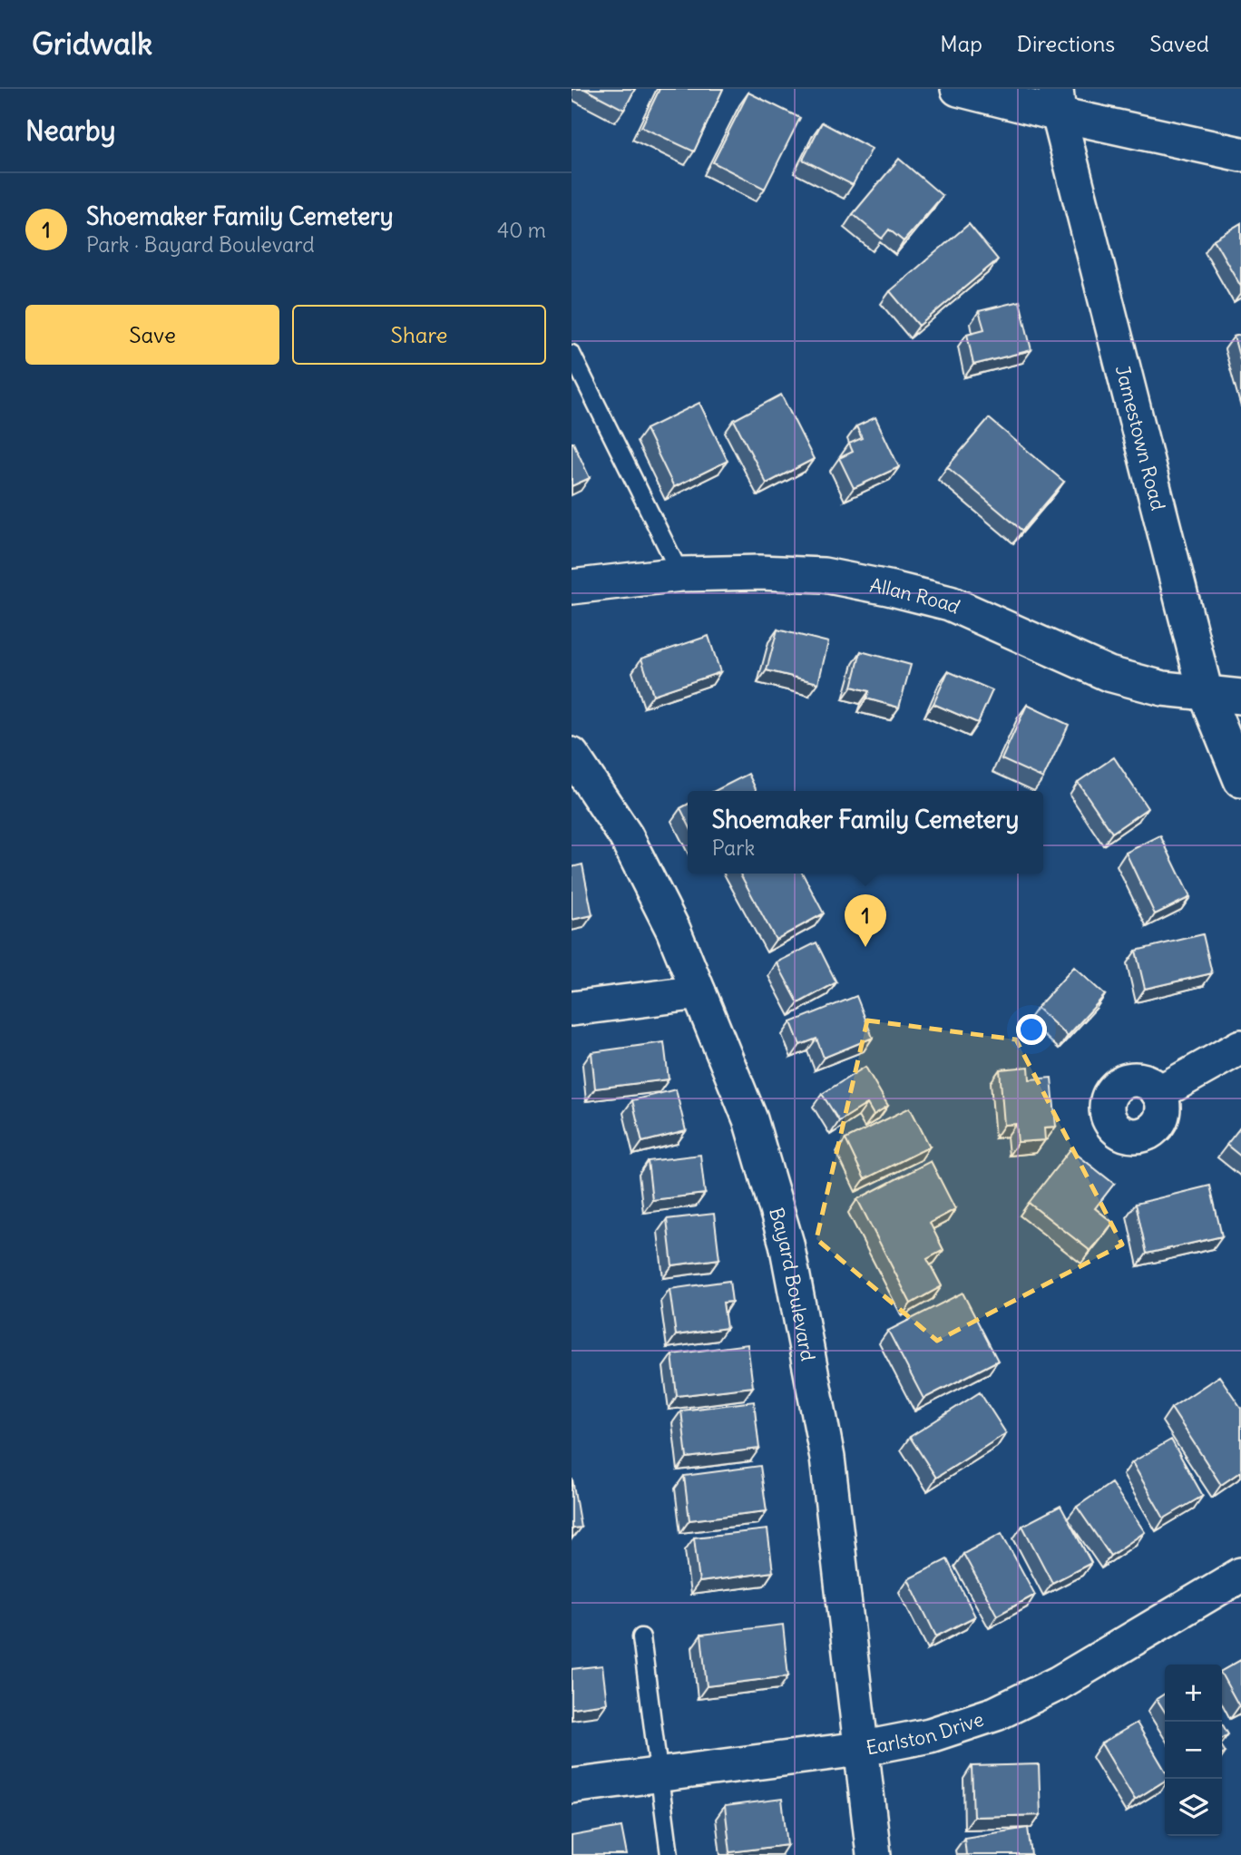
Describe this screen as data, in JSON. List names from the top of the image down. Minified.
{"streets":{"street":["Jamestown Road","Allan Road","Bayard Boulevard","Earlston Drive"]},"crossings":[["Jamestown Road","Allan Road"],["Bayard Boulevard","Earlston Drive"]],"page":{"header":"Gridwalk","nav":["Map","Directions","Saved"],"heading":"Nearby","list":[{"mark":"1","name":"Shoemaker Family Cemetery","note":"Park · Bayard Boulevard","value":"40 m"}],"buttons":["Save","Share"],"popup":["Shoemaker Family Cemetery","Park"],"pins":"1","map_buttons":["+","−"]}}
